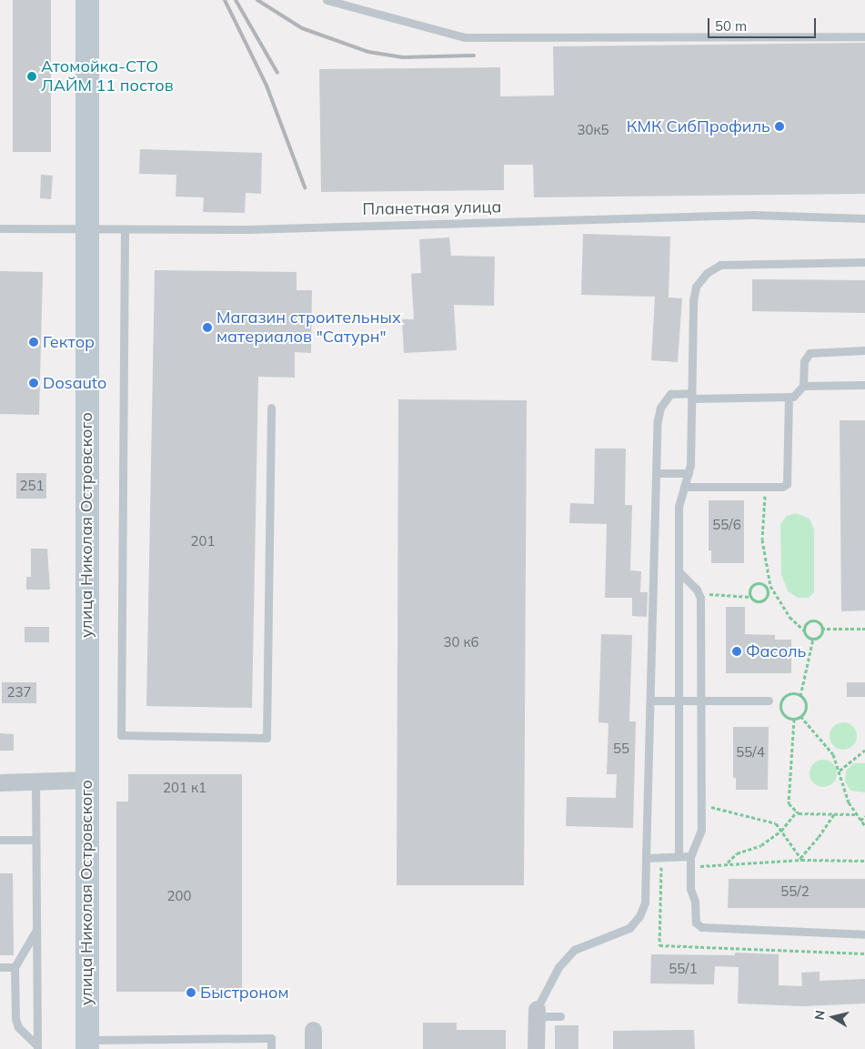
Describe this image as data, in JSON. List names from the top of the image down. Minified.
{"streets":{"street":["улица Николая Островского"],"lane":["Планетная улица"]},"crossings":[["Планетная улица","улица Николая Островского"]],"places":["Атомойка-СТО ЛАЙМ 11 постов","КМК СибПрофиль","Магазин строительных материалов \"Сатурн\"","Гектор","Dosauto","Фасоль","Быстроном"],"house_numbers":["30к5","251","55/6","201","30 к6","237","55","55/4","201 к1","55/2","200","55/1"],"scale_bar":"50 m","north":"left"}
